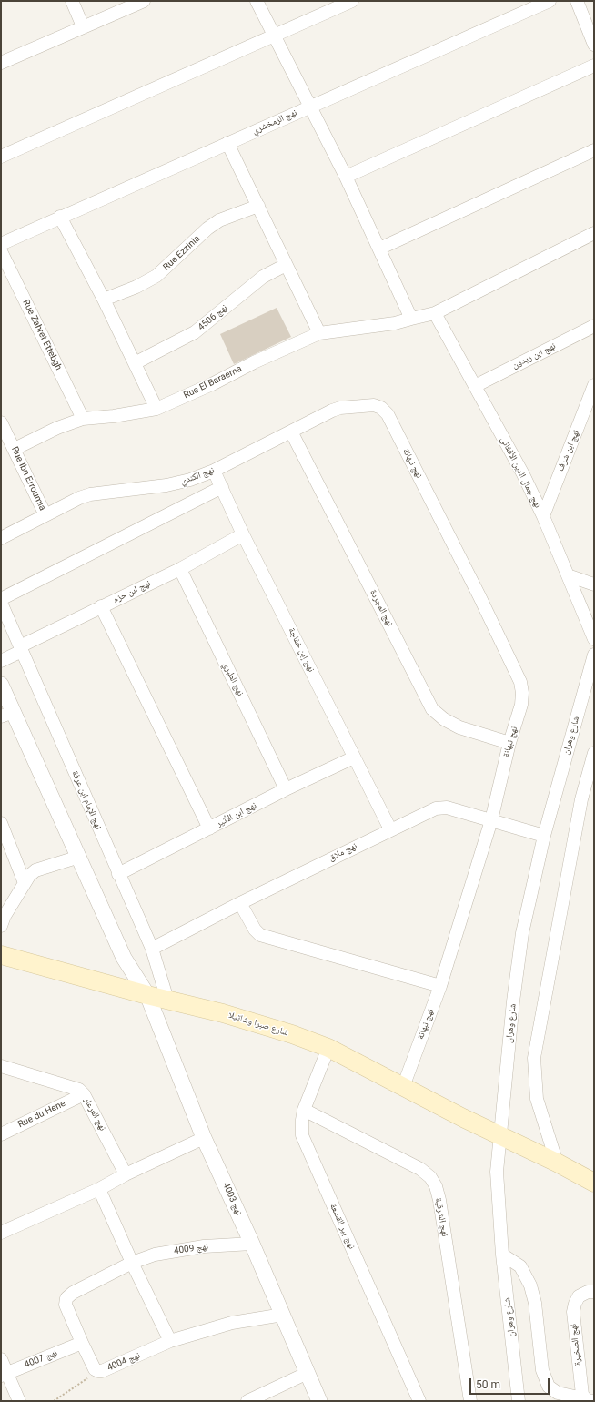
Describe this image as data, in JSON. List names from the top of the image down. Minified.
{"streets":{"main road":["شارع صبرا وشاتيلا"],"street":["نهج الزمخشري","Rue Ezzinia","نهج 4506","Rue Zahret Ettebgh","نهج ابن زيدون","Rue El Baraema","نهج ابن شرف","نهج نبهانة","نهج جمال الدين الأفغاني","نهج الكندي","Rue Ibn Erroumia","نهج ابن حزم","نهج المجردة","نهج إبن خفاجة","نهج الطبري","شارع وهران","نهج الإمام ابن عرفة","نهج ابن الأثير","نهج ملاق","Rue du Hene","نهج العرعار","نهج 4003","نهج الشرقية","نهج بير القصعة","نهج 4009","نهج الصخيرة","نهج 4007","نهج 4004"]},"crossings":[["Rue Zahret Ettebgh","Rue El Baraema"],["نهج ابن زيدون","نهج جمال الدين الأفغاني"],["Rue El Baraema","نهج جمال الدين الأفغاني"],["Rue El Baraema","Rue Ibn Erroumia"],["نهج ابن شرف","نهج جمال الدين الأفغاني"],["نهج نبهانة","نهج الكندي"],["نهج نبهانة","نهج المجردة"],["نهج نبهانة","نهج ملاق"],["نهج نبهانة","شارع صبرا وشاتيلا"],["نهج الكندي","Rue Ibn Erroumia"],["نهج الكندي","نهج المجردة"],["نهج الكندي","نهج إبن خفاجة"],["نهج ابن حزم","نهج إبن خفاجة"],["نهج ابن حزم","نهج الطبري"],["نهج ابن حزم","نهج الإمام ابن عرفة"],["نهج إبن خفاجة","نهج ابن الأثير"],["نهج إبن خفاجة","نهج ملاق"],["نهج الطبري","نهج ابن الأثير"],["شارع وهران","نهج ملاق"],["شارع وهران","شارع صبرا وشاتيلا"],["نهج الإمام ابن عرفة","نهج ابن الأثير"],["نهج الإمام ابن عرفة","نهج ملاق"],["نهج الإمام ابن عرفة","شارع صبرا وشاتيلا"],["شارع صبرا وشاتيلا","نهج 4003"],["شارع صبرا وشاتيلا","نهج بير القصعة"],["Rue du Hene","نهج العرعار"],["نهج 4003","نهج 4009"],["نهج 4003","نهج 4004"],["نهج الشرقية","نهج بير القصعة"],["نهج 4009","نهج 4004"],["نهج 4007","نهج 4004"]],"scale_bar":"50 m"}
